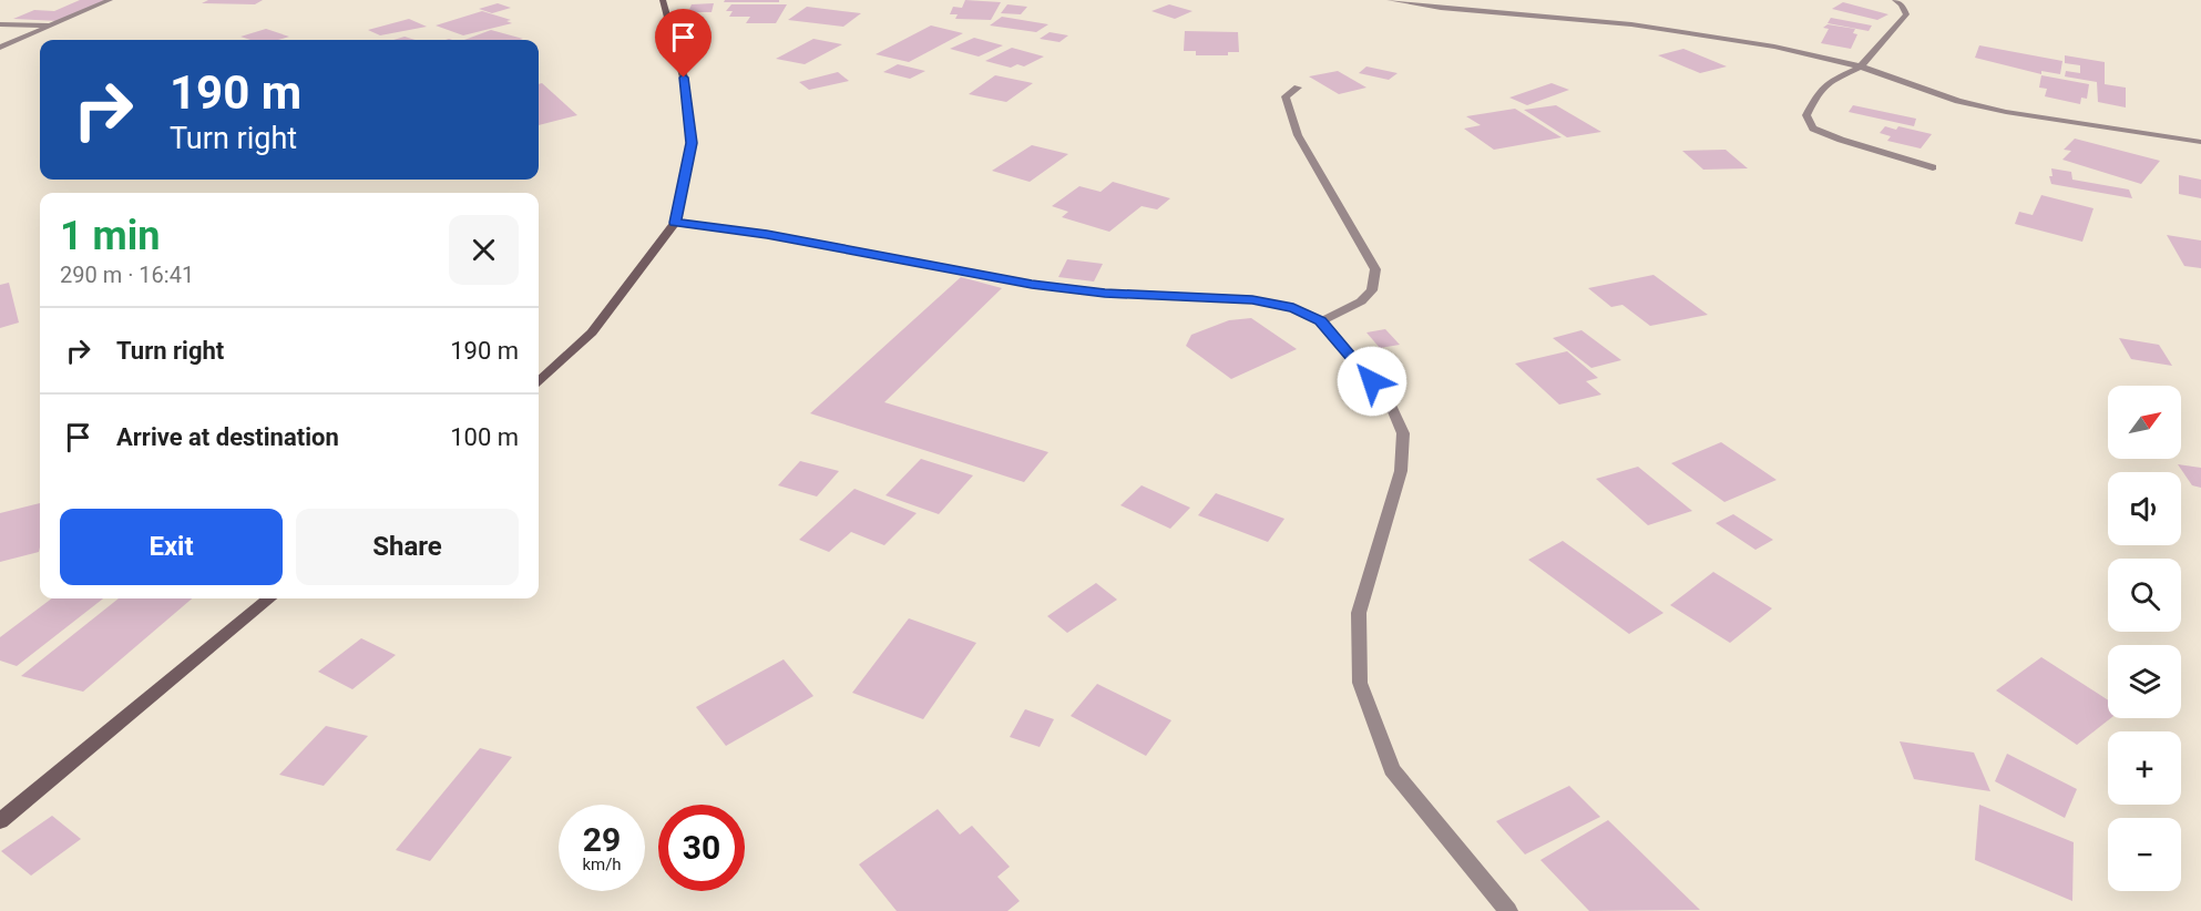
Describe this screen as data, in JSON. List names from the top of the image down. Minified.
{"north":"top right","page":{"turn":["190 m","Turn right"],"heading":["1 min","290 m · 16:41"],"list":[{"name":"Turn right","value":"190 m"},{"name":"Arrive at destination","value":"100 m"}],"map_buttons":["+","−"],"buttons":["Exit","Share"],"speed":"29 km/h","limit":"30"}}
